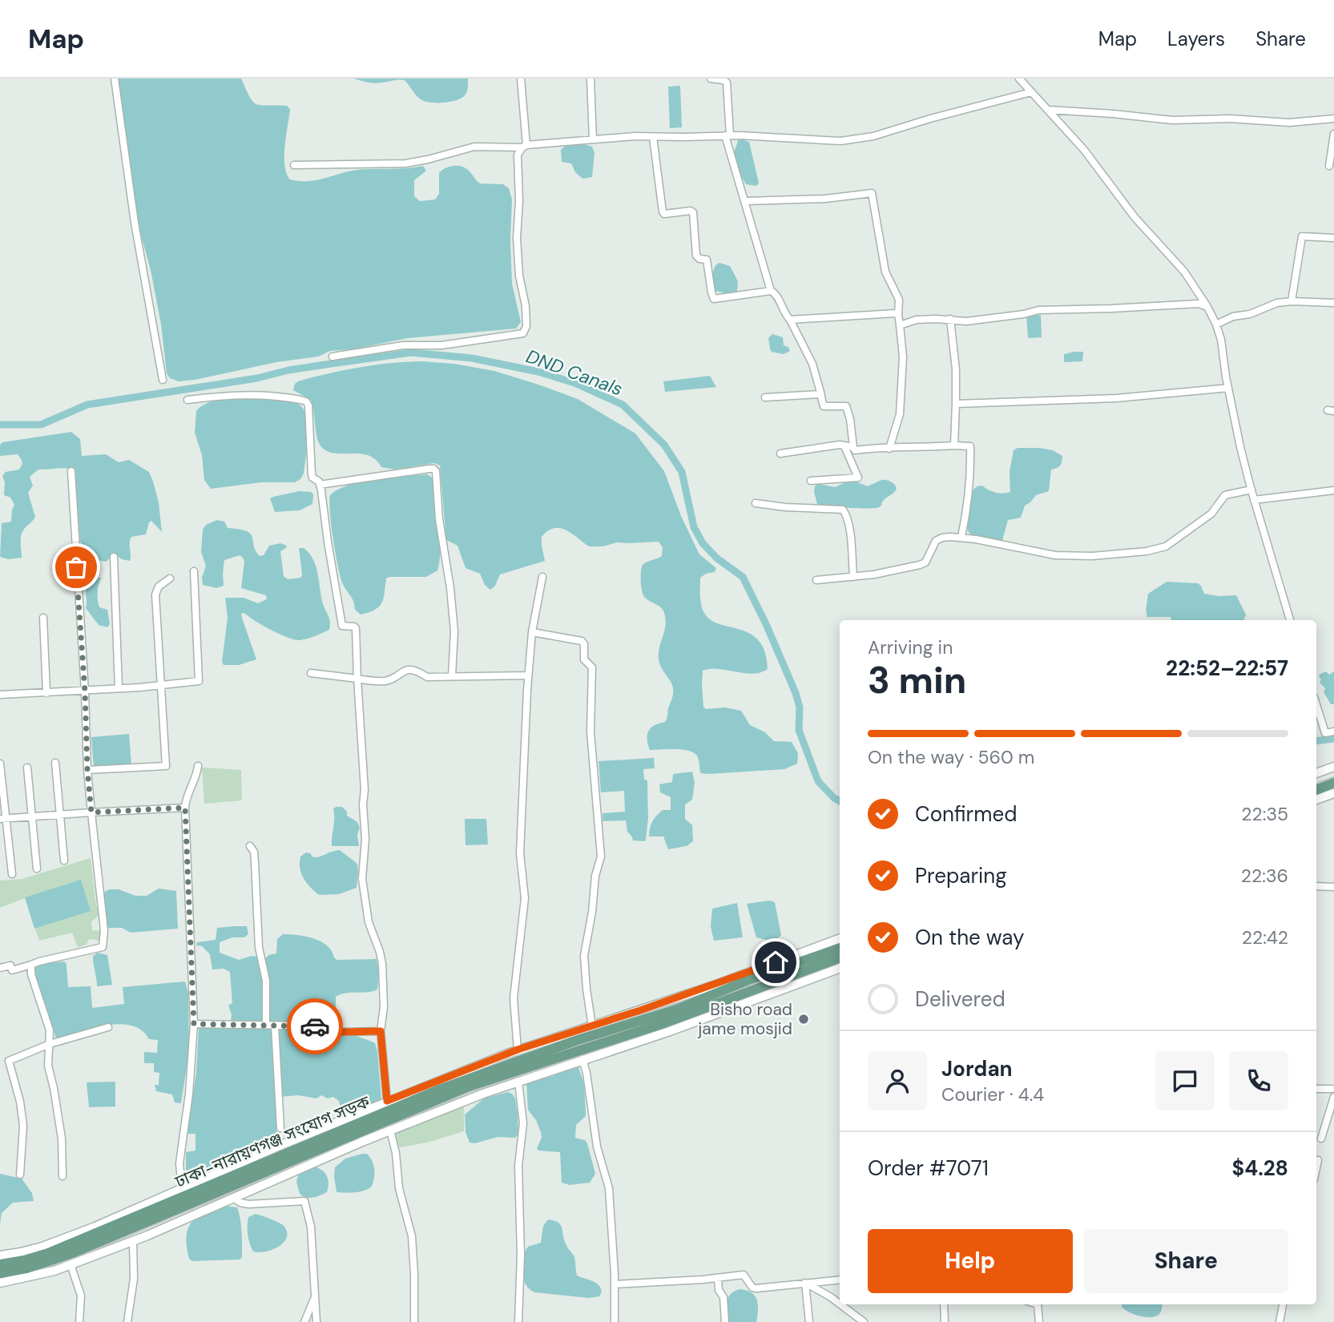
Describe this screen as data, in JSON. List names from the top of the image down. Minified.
{"streets":{"main road":["ঢাকা-নারায়ণগঞ্জ সংযোগ সড়ক"]},"water":["DND Canals"],"places":["Bisho road jame mosjid"],"page":{"header":"Map","nav":["Map","Layers","Share"],"heading":["3 min","Arriving in","22:52–22:57"],"panel":["Jordan","Courier · 4.4","Order #7071","$4.28"],"bar":"On the way · 560 m","list":[["Confirmed","22:35"],["Preparing","22:36"],["On the way","22:42"],"Delivered"],"buttons":["Help","Share"]}}
